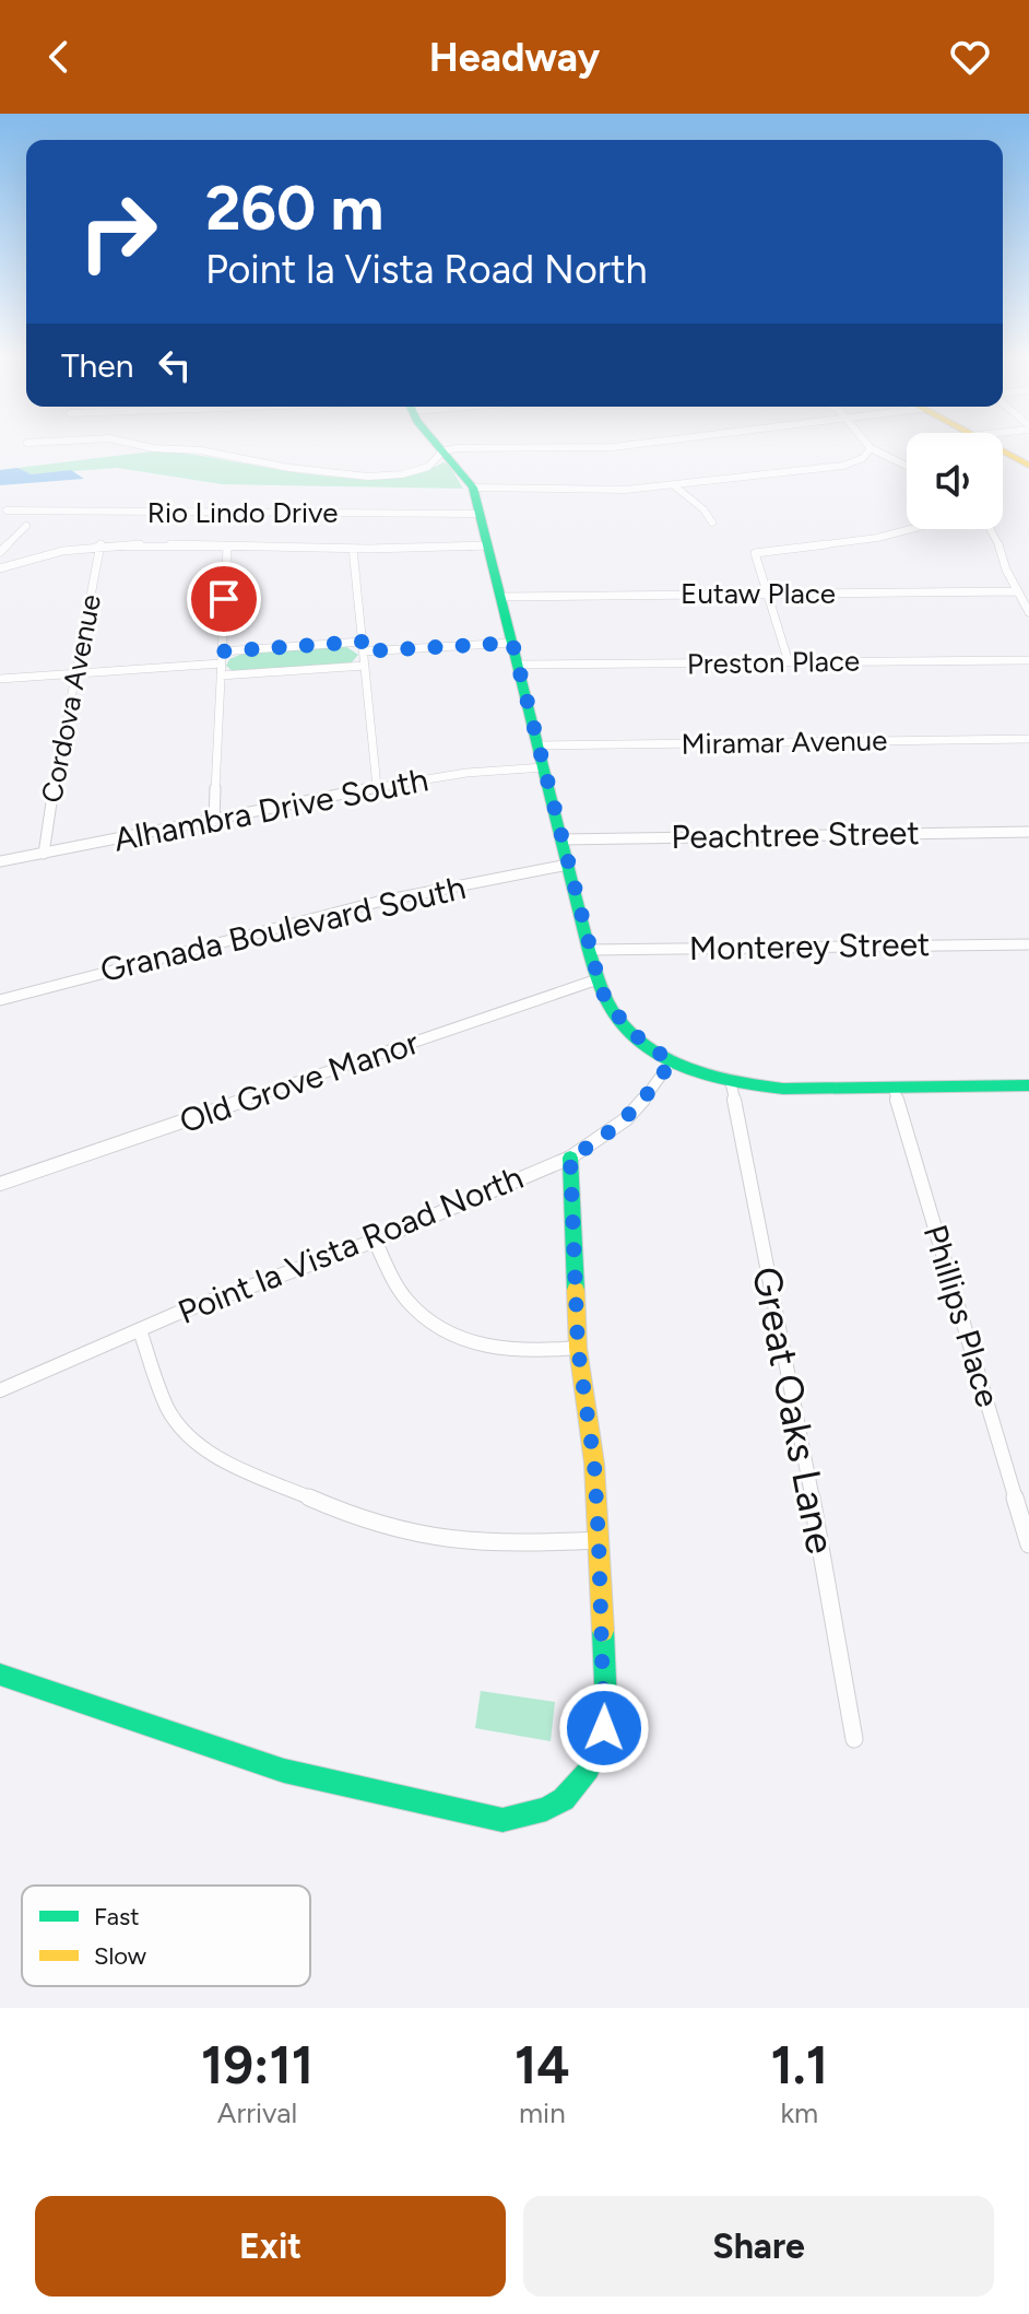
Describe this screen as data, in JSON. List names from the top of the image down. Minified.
{"streets":{"street":["Rio Lindo Drive","Eutaw Place","Preston Place","Cordova Avenue","Miramar Avenue","Alhambra Drive South","Peachtree Street","Granada Boulevard South","Monterey Street","Old Grove Manor","Point la Vista Road North","Phillips Place","Great Oaks Lane"]},"crossings":[["Cordova Avenue","Alhambra Drive South"]],"legend":["Fast","Slow"],"page":{"header":"Headway","turn":["260 m","Point la Vista Road North"],"then":"Then","eta":["19:11","Arrival","14","min","1.1","km"],"buttons":["Exit","Share"]}}
